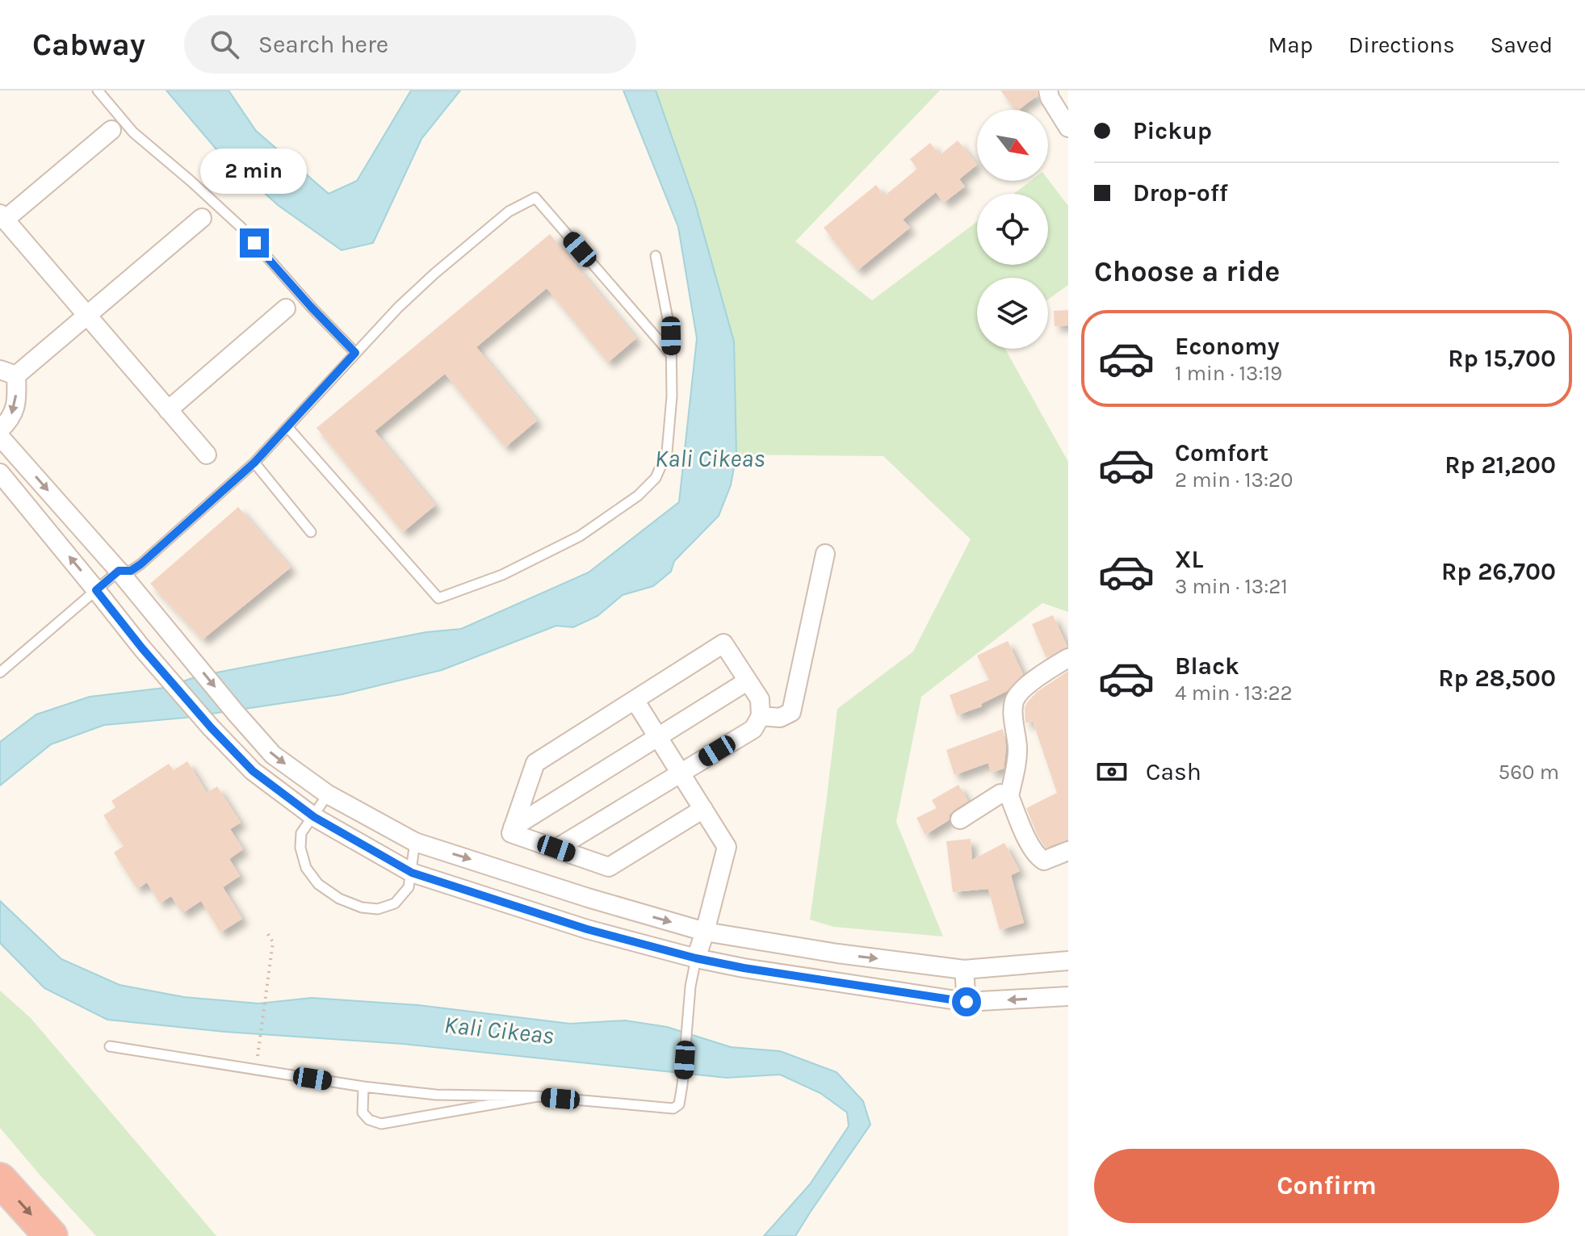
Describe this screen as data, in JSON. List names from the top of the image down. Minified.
{"water":["Kali Cikeas"],"north":"bottom right","page":{"header":"Cabway","search":"Search here","nav":["Map","Directions","Saved"],"banner":["Pickup","Drop-off"],"bubble":"2 min","heading":"Choose a ride","list":[{"name":"Economy","note":"1 min · 13:19","value":"Rp 15,700"},{"name":"Comfort","note":"2 min · 13:20","value":"Rp 21,200"},{"name":"XL","note":"3 min · 13:21","value":"Rp 26,700"},{"name":"Black","note":"4 min · 13:22","value":"Rp 28,500"}],"pay":["Cash","560 m"],"buttons":"Confirm"}}
